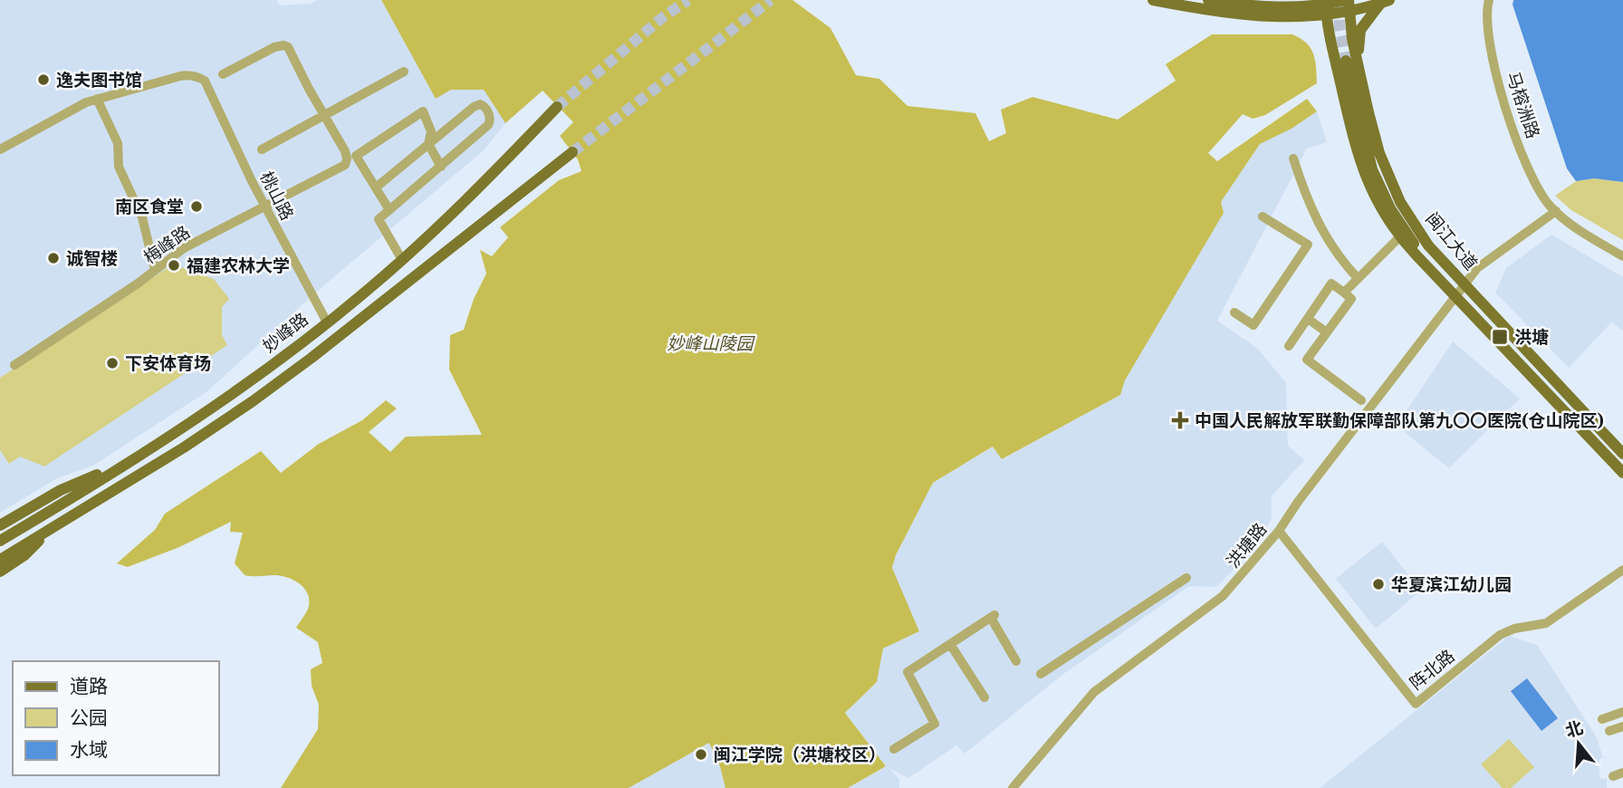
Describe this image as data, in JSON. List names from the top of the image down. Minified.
{"streets":{"main road":["闽江大道","妙峰路"],"street":["马榕洲路","桃山路","梅峰路","洪塘路","阵北路"]},"crossings":[["马榕洲路","洪塘路"],["桃山路","梅峰路"],["桃山路","妙峰路"],["闽江大道","洪塘路"],["洪塘路","阵北路"]],"parks":["妙峰山陵园"],"places":{"other":["逸夫图书馆","南区食堂","诚智楼","福建农林大学","下安体育场","华夏滨江幼儿园","闽江学院（洪塘校区）"],"transit":["洪塘"],"health":["中国人民解放军联勤保障部队第九〇〇医院(仓山院区)"]},"legend":["道路","公园","水域"],"north":"top"}
